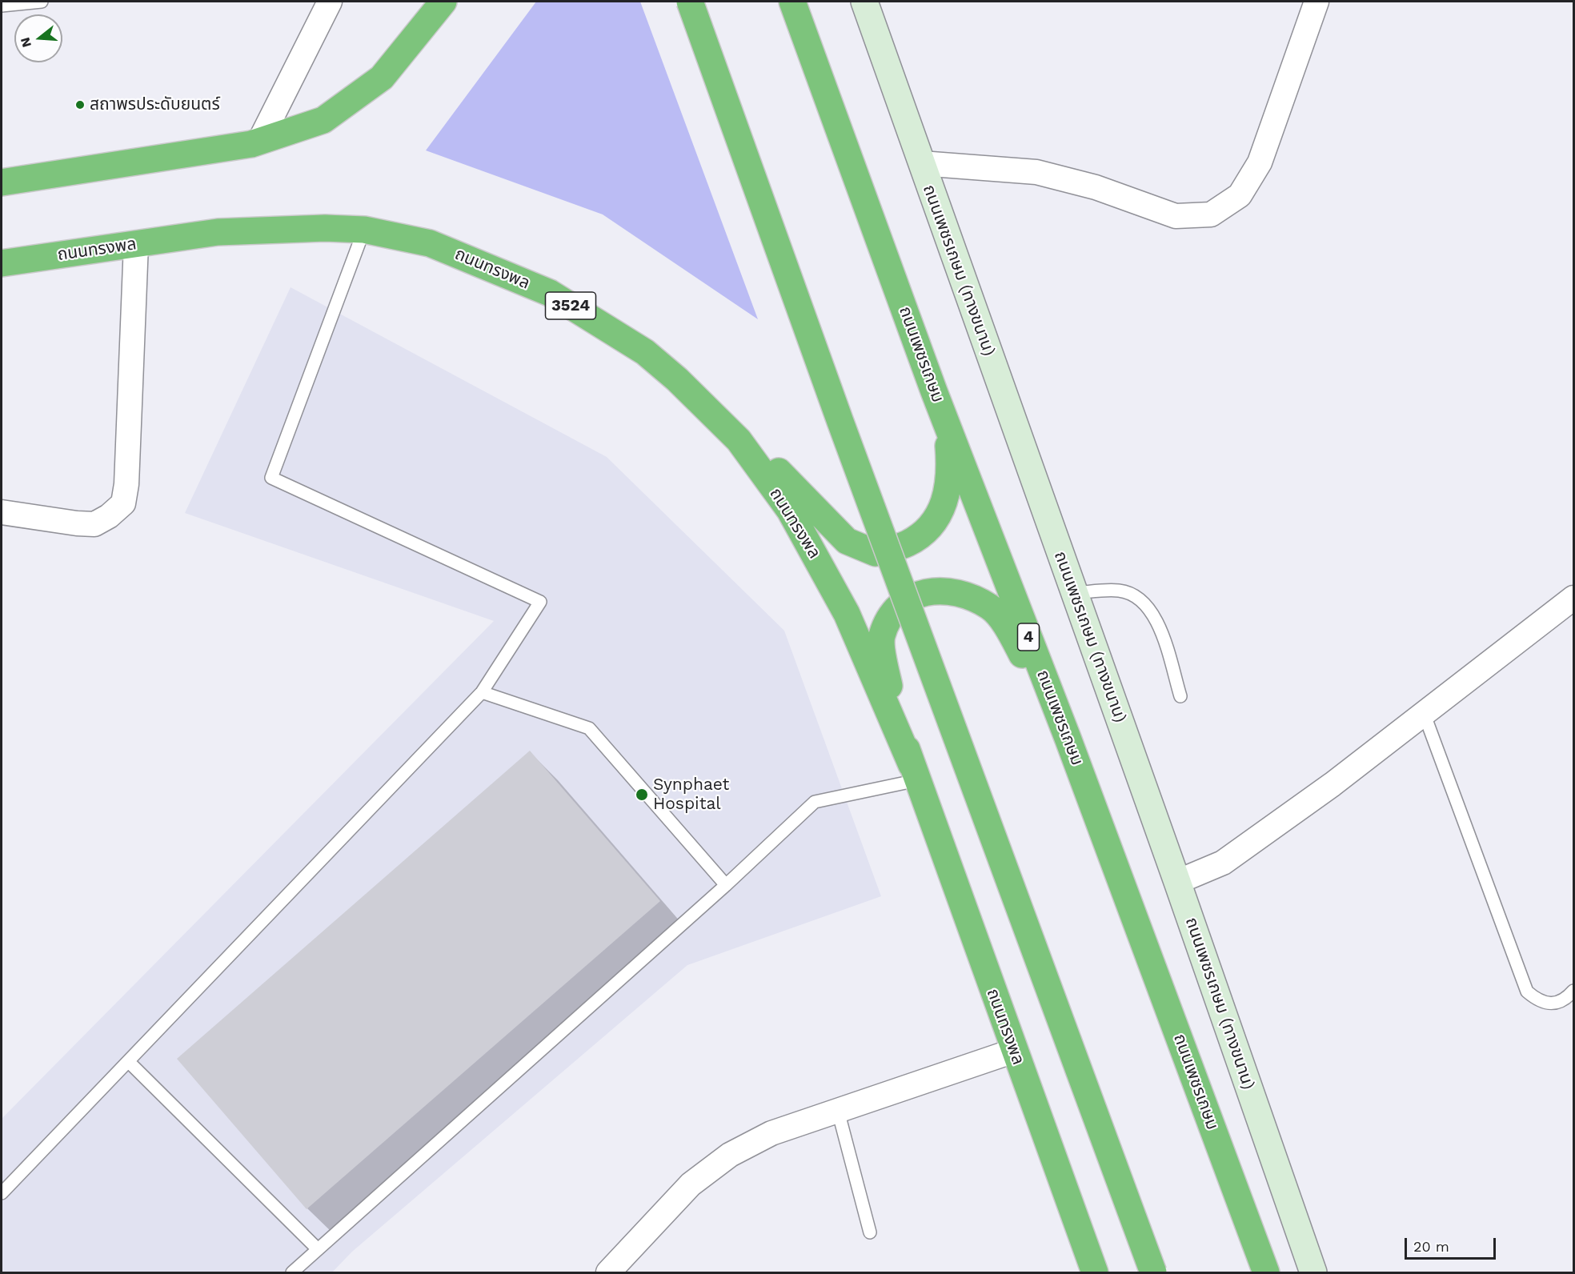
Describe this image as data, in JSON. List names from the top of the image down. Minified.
{"streets":{"highway":["ถนนทรงพล","3524","ถนนเพชรเกษม","4"],"main road":["ถนนเพชรเกษม (ทางขนาน)"]},"places":["สถาพรประดับยนตร์","Synphaet Hospital"],"scale_bar":"20 m","north":"left"}
